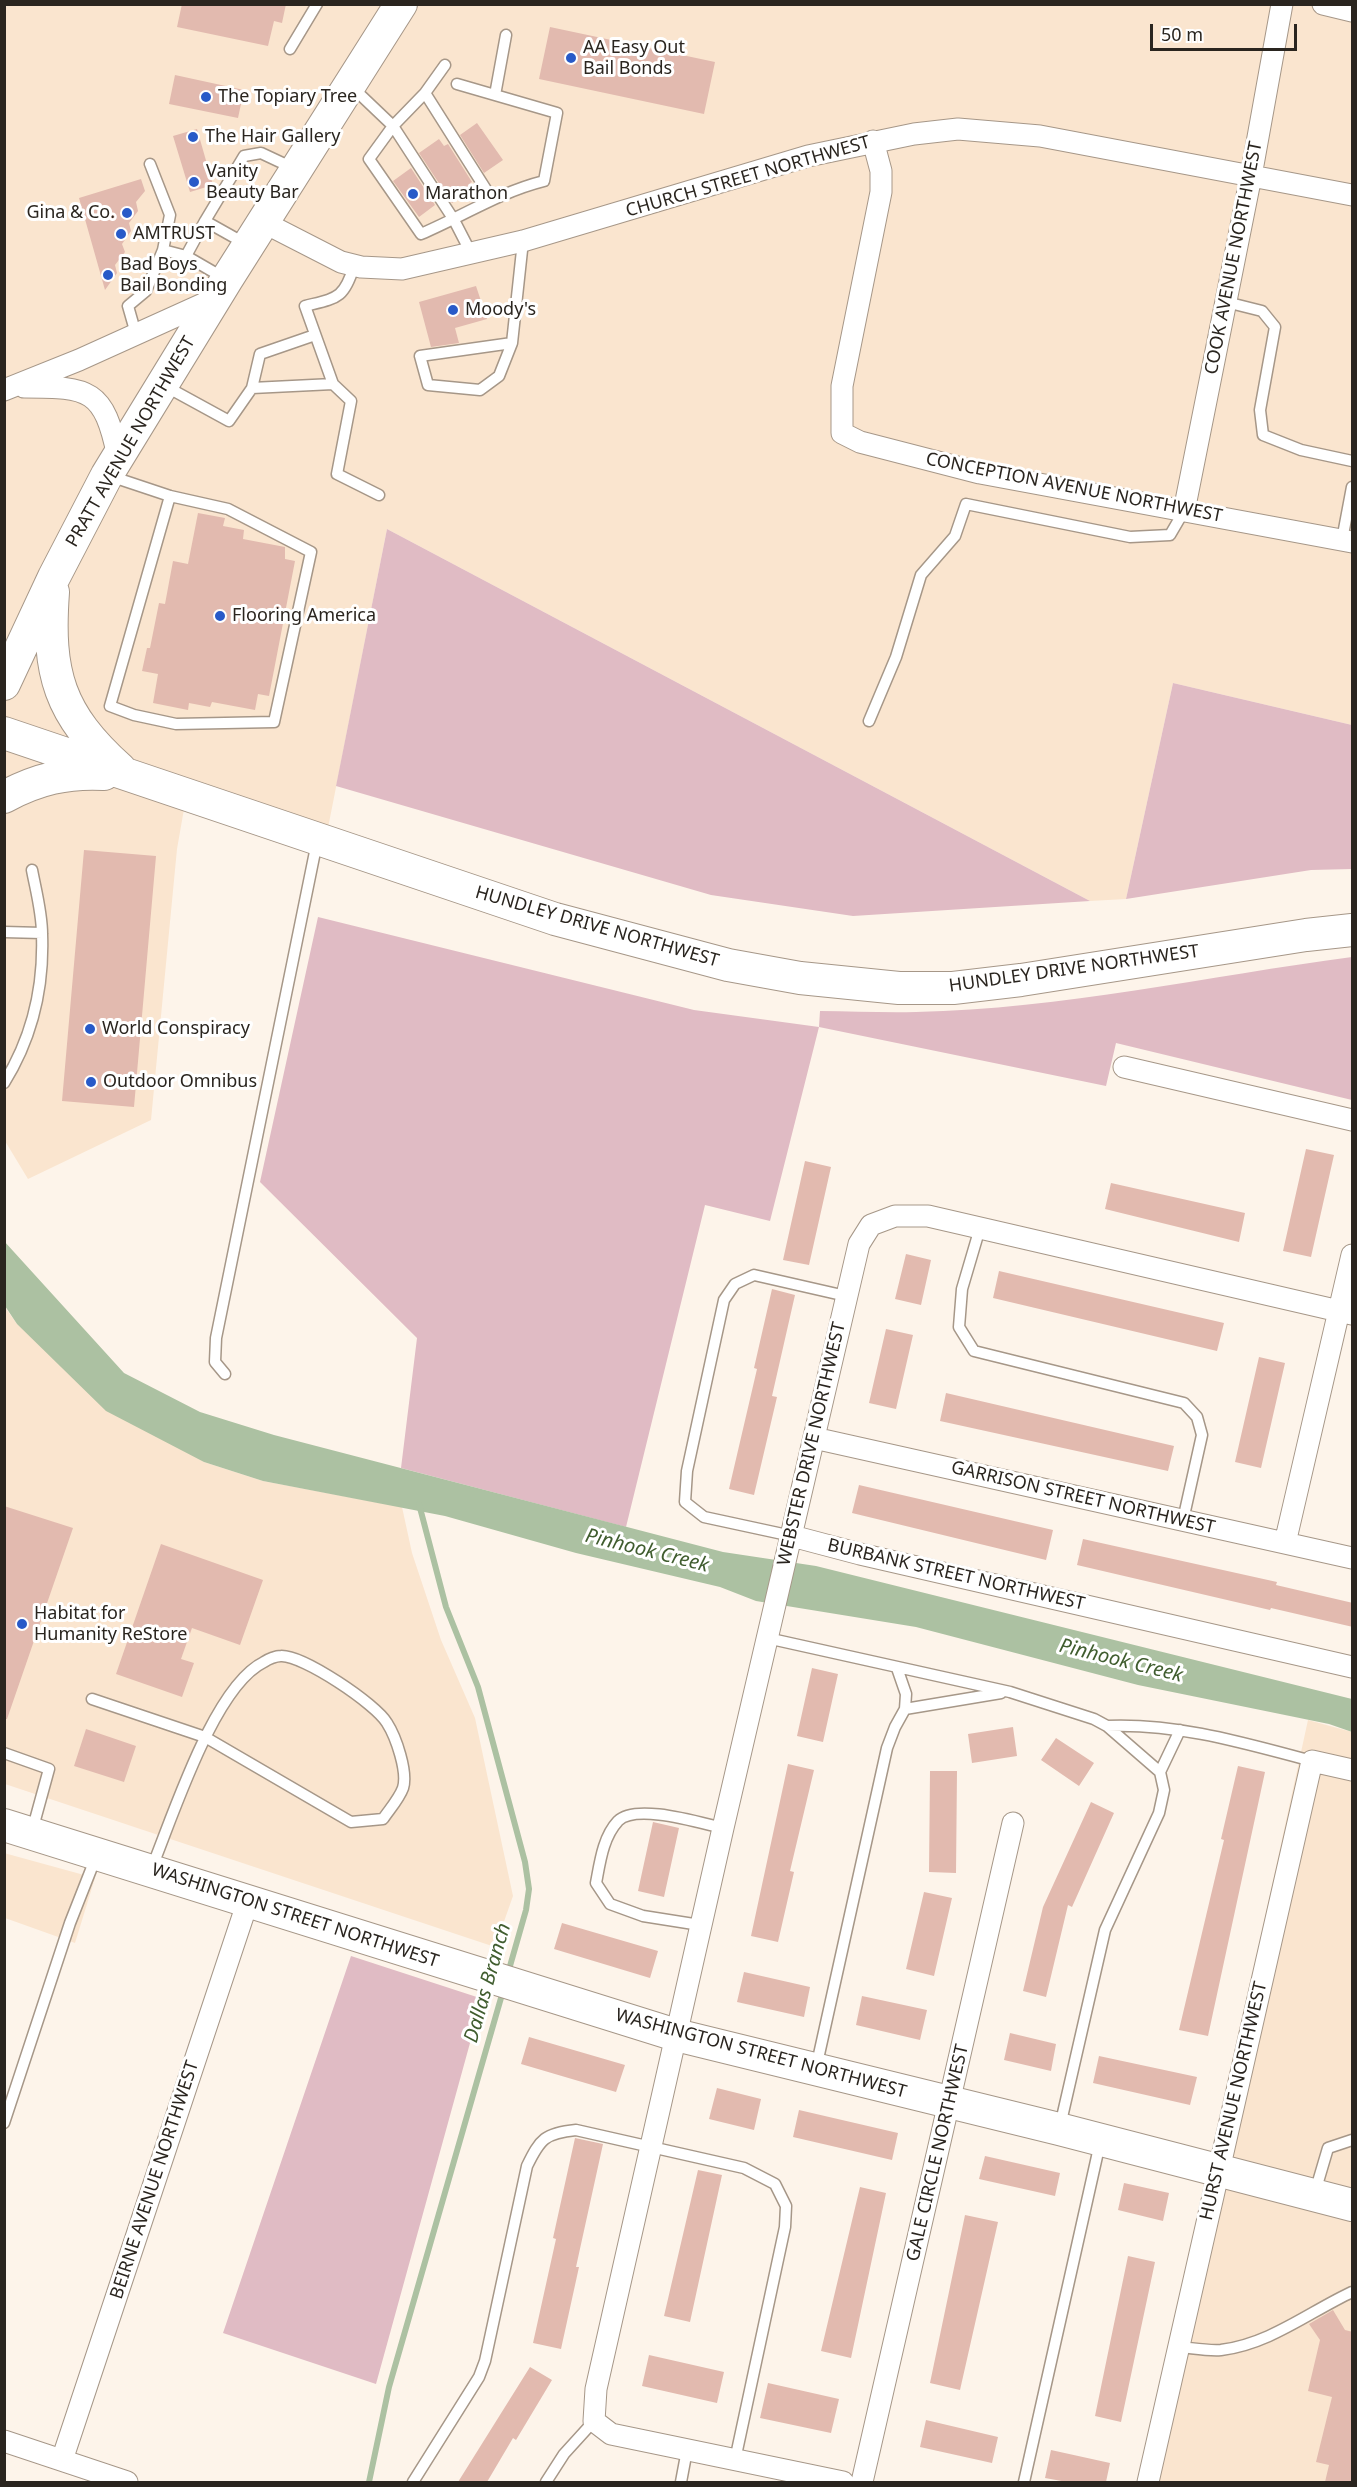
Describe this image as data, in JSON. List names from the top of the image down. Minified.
{"streets":{"main road":["PRATT AVENUE NORTHWEST","HUNDLEY DRIVE NORTHWEST","WASHINGTON STREET NORTHWEST"],"street":["CHURCH STREET NORTHWEST","COOK AVENUE NORTHWEST","CONCEPTION AVENUE NORTHWEST","WEBSTER DRIVE NORTHWEST","GARRISON STREET NORTHWEST","BURBANK STREET NORTHWEST","HURST AVENUE NORTHWEST","GALE CIRCLE NORTHWEST","BEIRNE AVENUE NORTHWEST"]},"crossings":[["CHURCH STREET NORTHWEST","COOK AVENUE NORTHWEST"],["CHURCH STREET NORTHWEST","PRATT AVENUE NORTHWEST"],["CHURCH STREET NORTHWEST","CONCEPTION AVENUE NORTHWEST"],["COOK AVENUE NORTHWEST","CONCEPTION AVENUE NORTHWEST"],["WEBSTER DRIVE NORTHWEST","GARRISON STREET NORTHWEST"],["WEBSTER DRIVE NORTHWEST","BURBANK STREET NORTHWEST"],["WEBSTER DRIVE NORTHWEST","WASHINGTON STREET NORTHWEST"],["WASHINGTON STREET NORTHWEST","HURST AVENUE NORTHWEST"],["WASHINGTON STREET NORTHWEST","GALE CIRCLE NORTHWEST"],["WASHINGTON STREET NORTHWEST","BEIRNE AVENUE NORTHWEST"]],"water":["Pinhook Creek","Dallas Branch"],"places":["AA Easy Out Bail Bonds","The Topiary Tree","The Hair Gallery","Vanity Beauty Bar","Marathon","Gina & Co.","AMTRUST","Bad Boys Bail Bonding","Moody's","Flooring America","World Conspiracy","Outdoor Omnibus","Habitat for Humanity ReStore"],"scale_bar":"50 m"}
